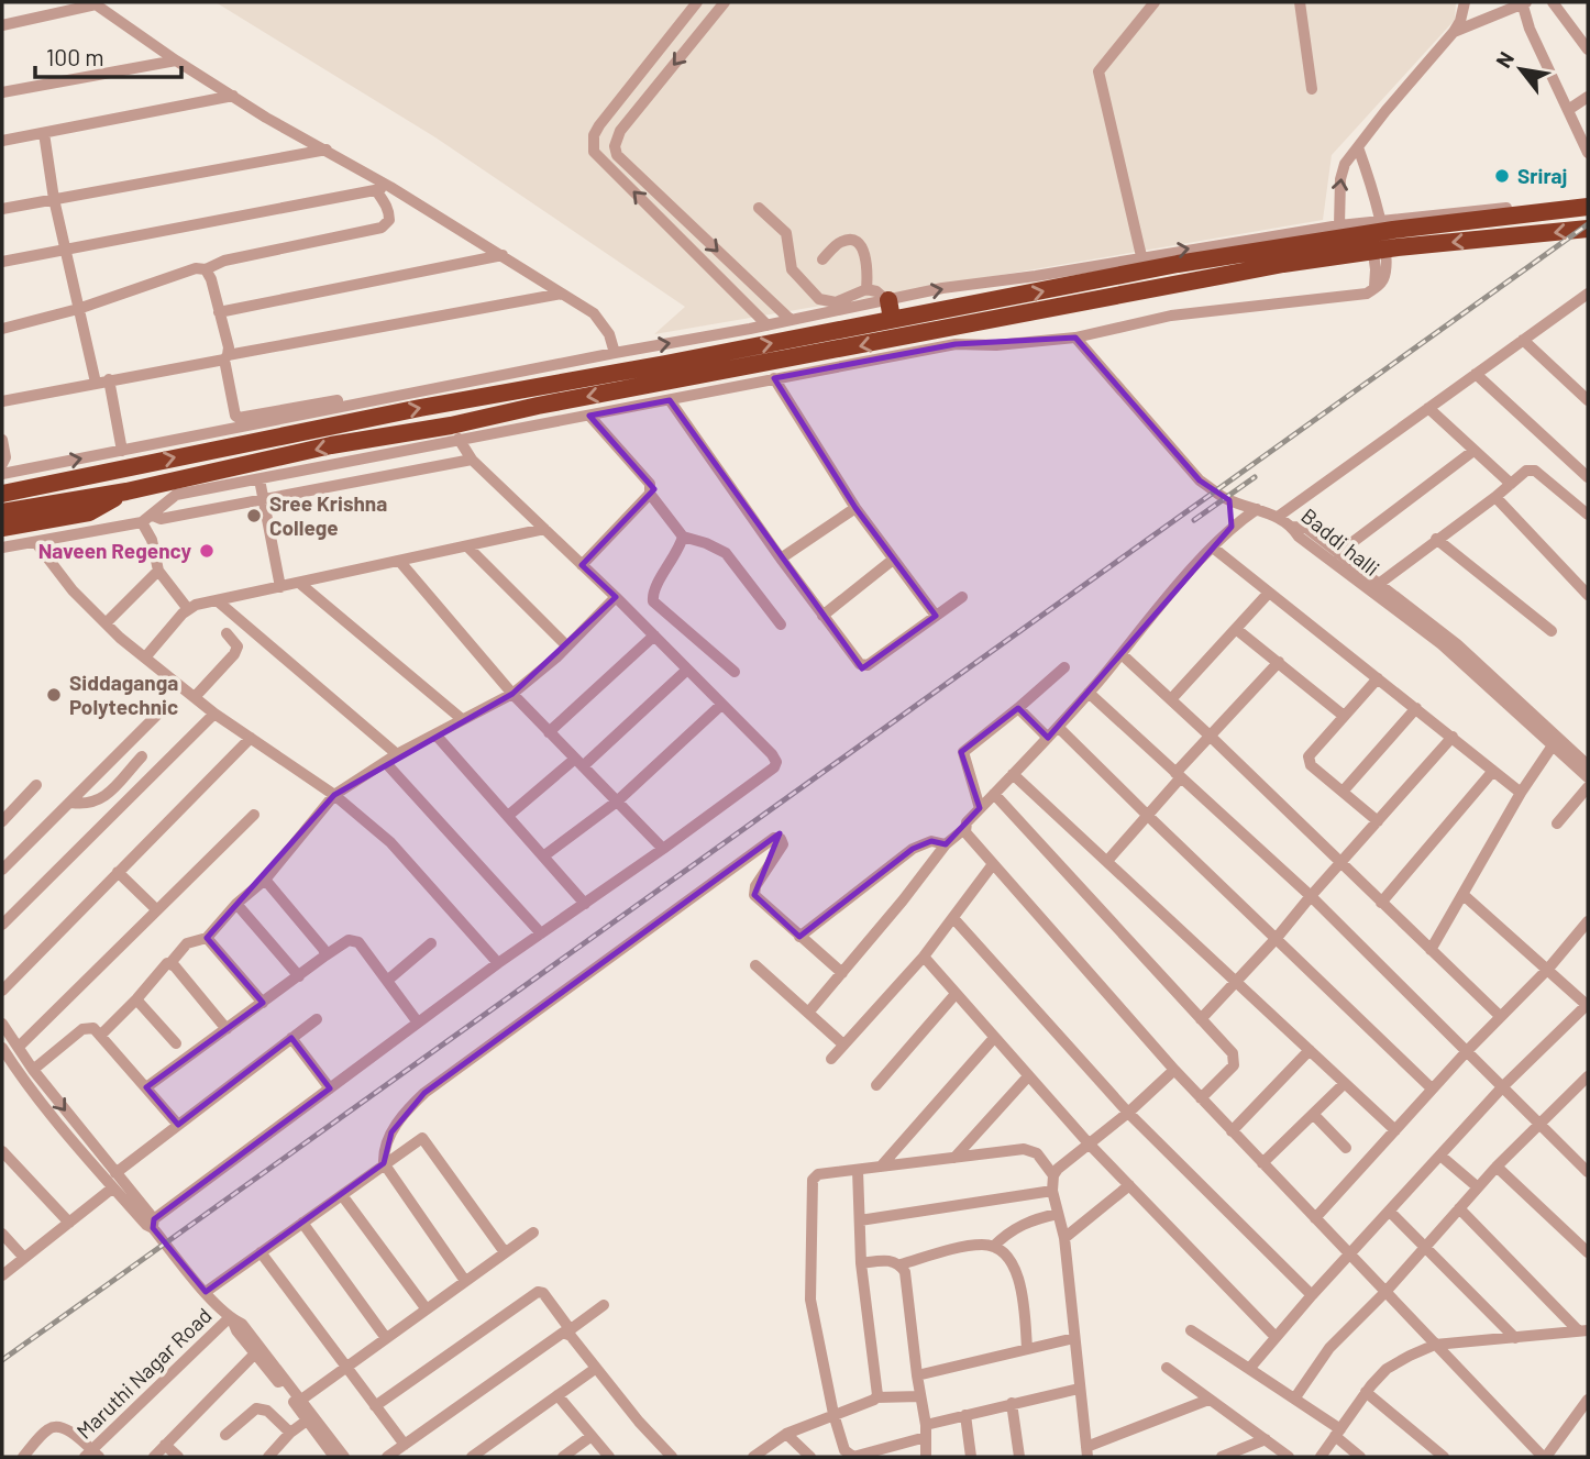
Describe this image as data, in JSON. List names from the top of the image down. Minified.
{"streets":{"street":["Baddi halli","Maruthi Nagar Road"]},"places":["Sriraj","Sree Krishna College","Naveen Regency","Siddaganga Polytechnic"],"scale_bar":"100 m","north":"top left"}
